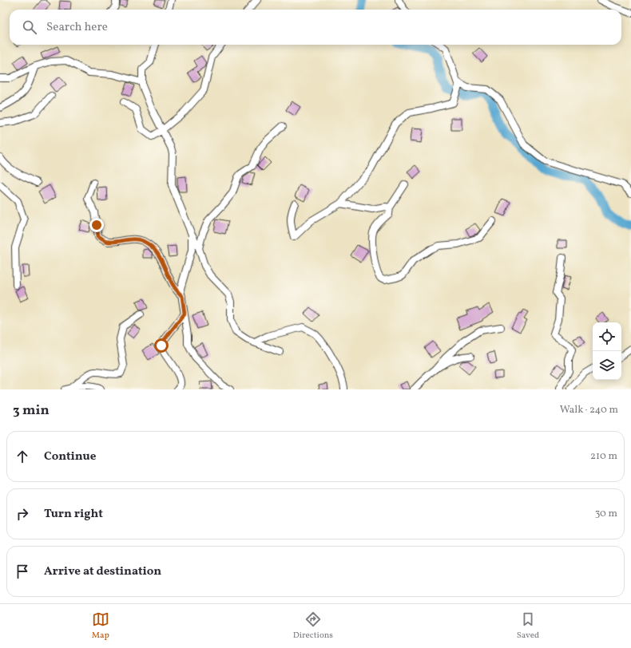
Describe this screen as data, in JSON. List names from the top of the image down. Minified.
{"page":{"search":"Search here","heading":["3 min","Walk · 240 m"],"list":[["Continue","210 m"],["Turn right","30 m"],"Arrive at destination"],"nav":["Map","Directions","Saved"]}}
